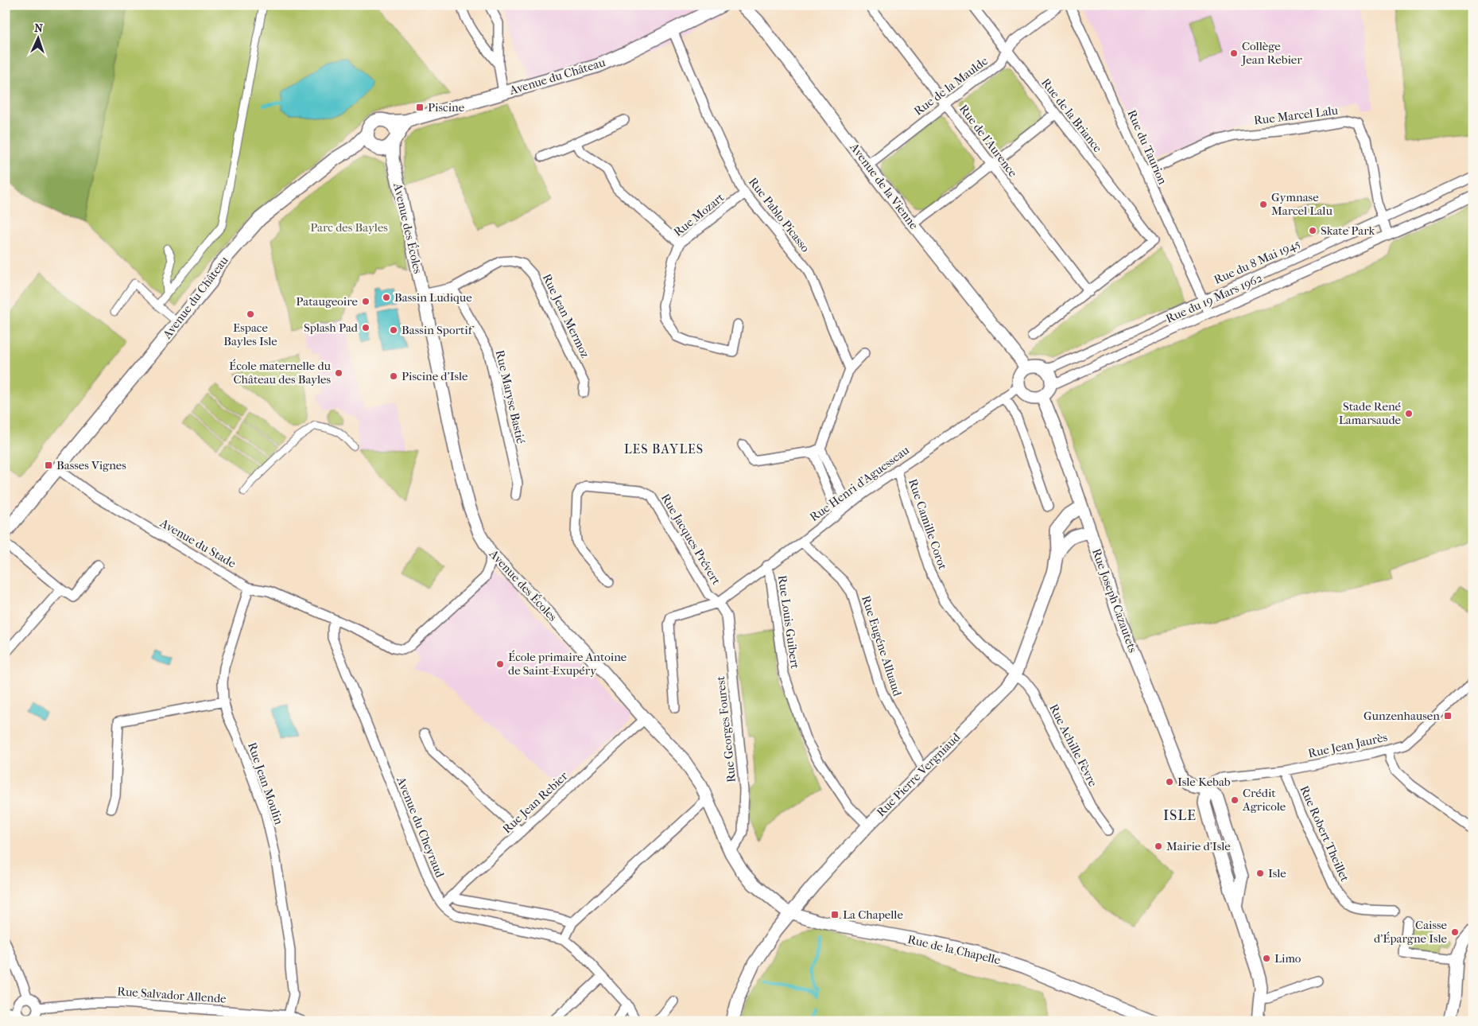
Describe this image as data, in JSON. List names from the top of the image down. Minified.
{"streets":{"main road":["Avenue du Château"],"street":["Rue de la Maulde","Rue de la Briance","Rue Marcel Lalu","Rue de l'Aurence","Rue du Taurion","Avenue de la Vienne","Rue Mozart","Rue Pablo Picasso","Avenue des Écoles","Rue du 8 Mai 1945","Rue du 19 Mars 1962","Rue Jean Mermoz","Rue Maryse Bastié","Rue Henri d'Aguesseau","Rue Camille Corot","Rue Jacques Prévert","Avenue du Stade","Rue Joseph Cazautets","Rue Louis Guibert","Rue Eugéne Alluaud","Rue Georges Fourest","Rue Achille Fèvre","Rue Jean Jaurès","Rue Pierre Vergniaud","Rue Jean Moulin","Rue Jean Rebier","Avenue du Cheyraud","Rue Robert Theillet","Rue de la Chapelle","Rue Salvador Allende"]},"crossings":[["Avenue du Château","Rue Pablo Picasso"],["Avenue du Château","Avenue des Écoles"],["Avenue du Château","Avenue du Stade"],["Rue de la Maulde","Rue de la Briance"],["Rue de la Maulde","Rue de l'Aurence"],["Rue de la Maulde","Avenue de la Vienne"],["Rue de la Briance","Rue de l'Aurence"],["Rue Marcel Lalu","Rue du Taurion"],["Rue Marcel Lalu","Rue du 8 Mai 1945"],["Rue du Taurion","Rue du 8 Mai 1945"],["Avenue de la Vienne","Rue du 8 Mai 1945"],["Avenue de la Vienne","Rue du 19 Mars 1962"],["Avenue de la Vienne","Rue Henri d'Aguesseau"],["Avenue de la Vienne","Rue Joseph Cazautets"],["Rue Mozart","Rue Pablo Picasso"],["Avenue des Écoles","Rue Jean Mermoz"],["Avenue des Écoles","Avenue du Stade"],["Avenue des Écoles","Rue Georges Fourest"],["Avenue des Écoles","Rue Pierre Vergniaud"],["Avenue des Écoles","Rue Jean Rebier"],["Avenue des Écoles","Rue de la Chapelle"],["Rue du 8 Mai 1945","Rue du 19 Mars 1962"],["Rue du 8 Mai 1945","Rue Henri d'Aguesseau"],["Rue du 8 Mai 1945","Rue Joseph Cazautets"],["Rue du 19 Mars 1962","Rue Henri d'Aguesseau"],["Rue du 19 Mars 1962","Rue Joseph Cazautets"],["Rue Jean Mermoz","Rue Maryse Bastié"],["Rue Henri d'Aguesseau","Rue Camille Corot"],["Rue Henri d'Aguesseau","Rue Jacques Prévert"],["Rue Henri d'Aguesseau","Rue Joseph Cazautets"],["Rue Henri d'Aguesseau","Rue Louis Guibert"],["Rue Henri d'Aguesseau","Rue Eugéne Alluaud"],["Rue Henri d'Aguesseau","Rue Georges Fourest"],["Rue Camille Corot","Rue Achille Fèvre"],["Rue Camille Corot","Rue Pierre Vergniaud"],["Rue Jacques Prévert","Rue Georges Fourest"],["Avenue du Stade","Rue Jean Moulin"],["Avenue du Stade","Avenue du Cheyraud"],["Rue Joseph Cazautets","Rue Jean Jaurès"],["Rue Louis Guibert","Rue Pierre Vergniaud"],["Rue Eugéne Alluaud","Rue Pierre Vergniaud"],["Rue Achille Fèvre","Rue Pierre Vergniaud"],["Rue Jean Jaurès","Rue Robert Theillet"],["Rue Pierre Vergniaud","Rue de la Chapelle"],["Rue Jean Moulin","Rue Salvador Allende"],["Rue Jean Rebier","Avenue du Cheyraud"]],"districts":["LES BAYLES","ISLE"],"parks":["Parc des Bayles"],"places":{"other":["Collège Jean Rebier","Gymnase Marcel Lalu","Skate Park","Bassin Ludique","Pataugeoire","Espace Bayles Isle","Splash Pad","Bassin Sportif","École maternelle du Château des Bayles","Piscine d'Isle","Stade René Lamarsaude","École primaire Antoine de Saint-Exupéry","Isle Kebab","Crédit Agricole","Mairie d'Isle","Isle","Caisse d'Épargne Isle","Limo"],"transit":["Piscine","Basses Vignes","Gunzenhausen","La Chapelle"]},"north":"top"}
